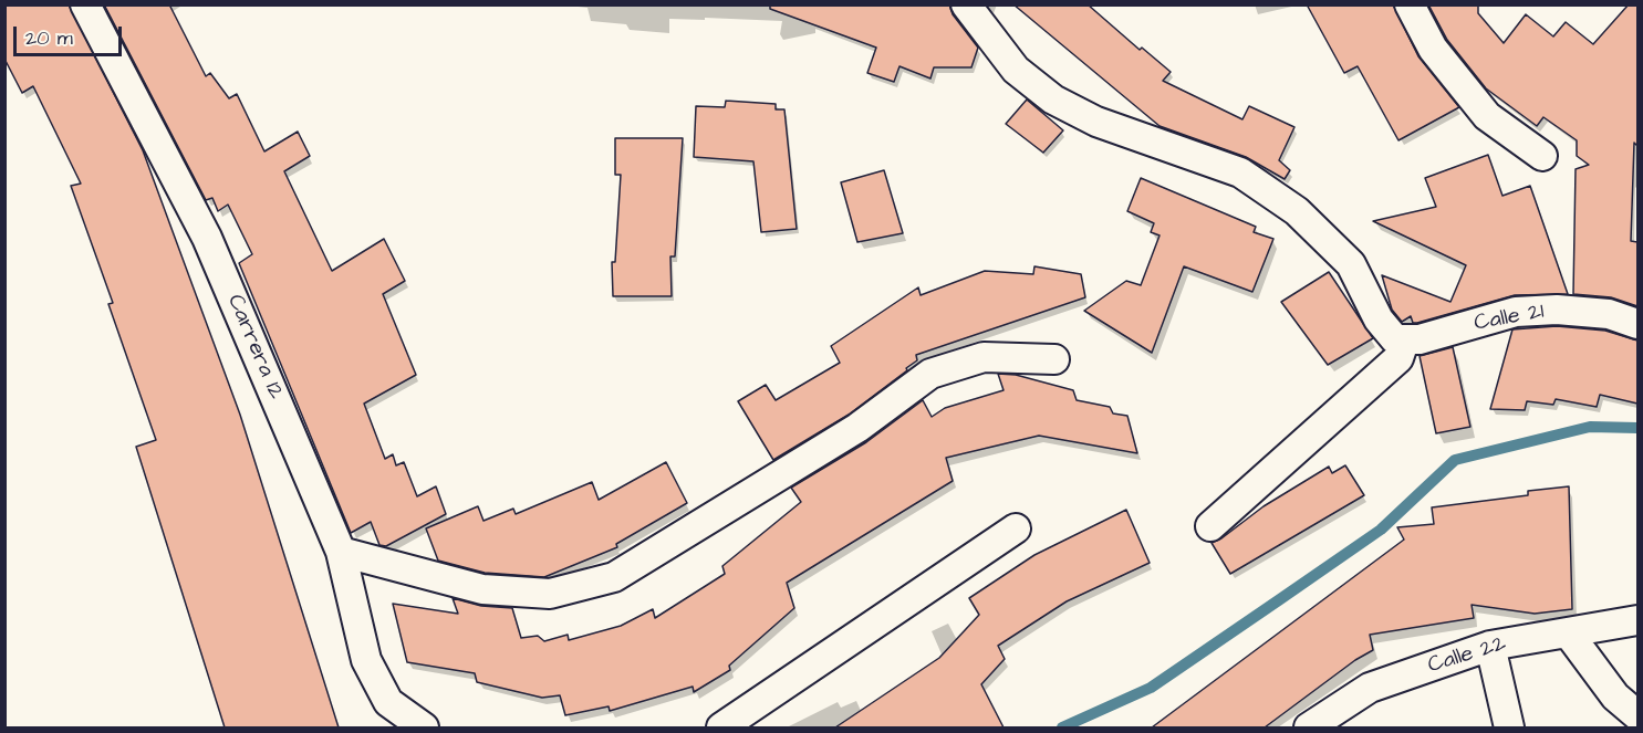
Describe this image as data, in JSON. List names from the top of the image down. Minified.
{"streets":{"street":["Calle 21","Carrera 12","Calle 22"]},"scale_bar":"20 m"}
